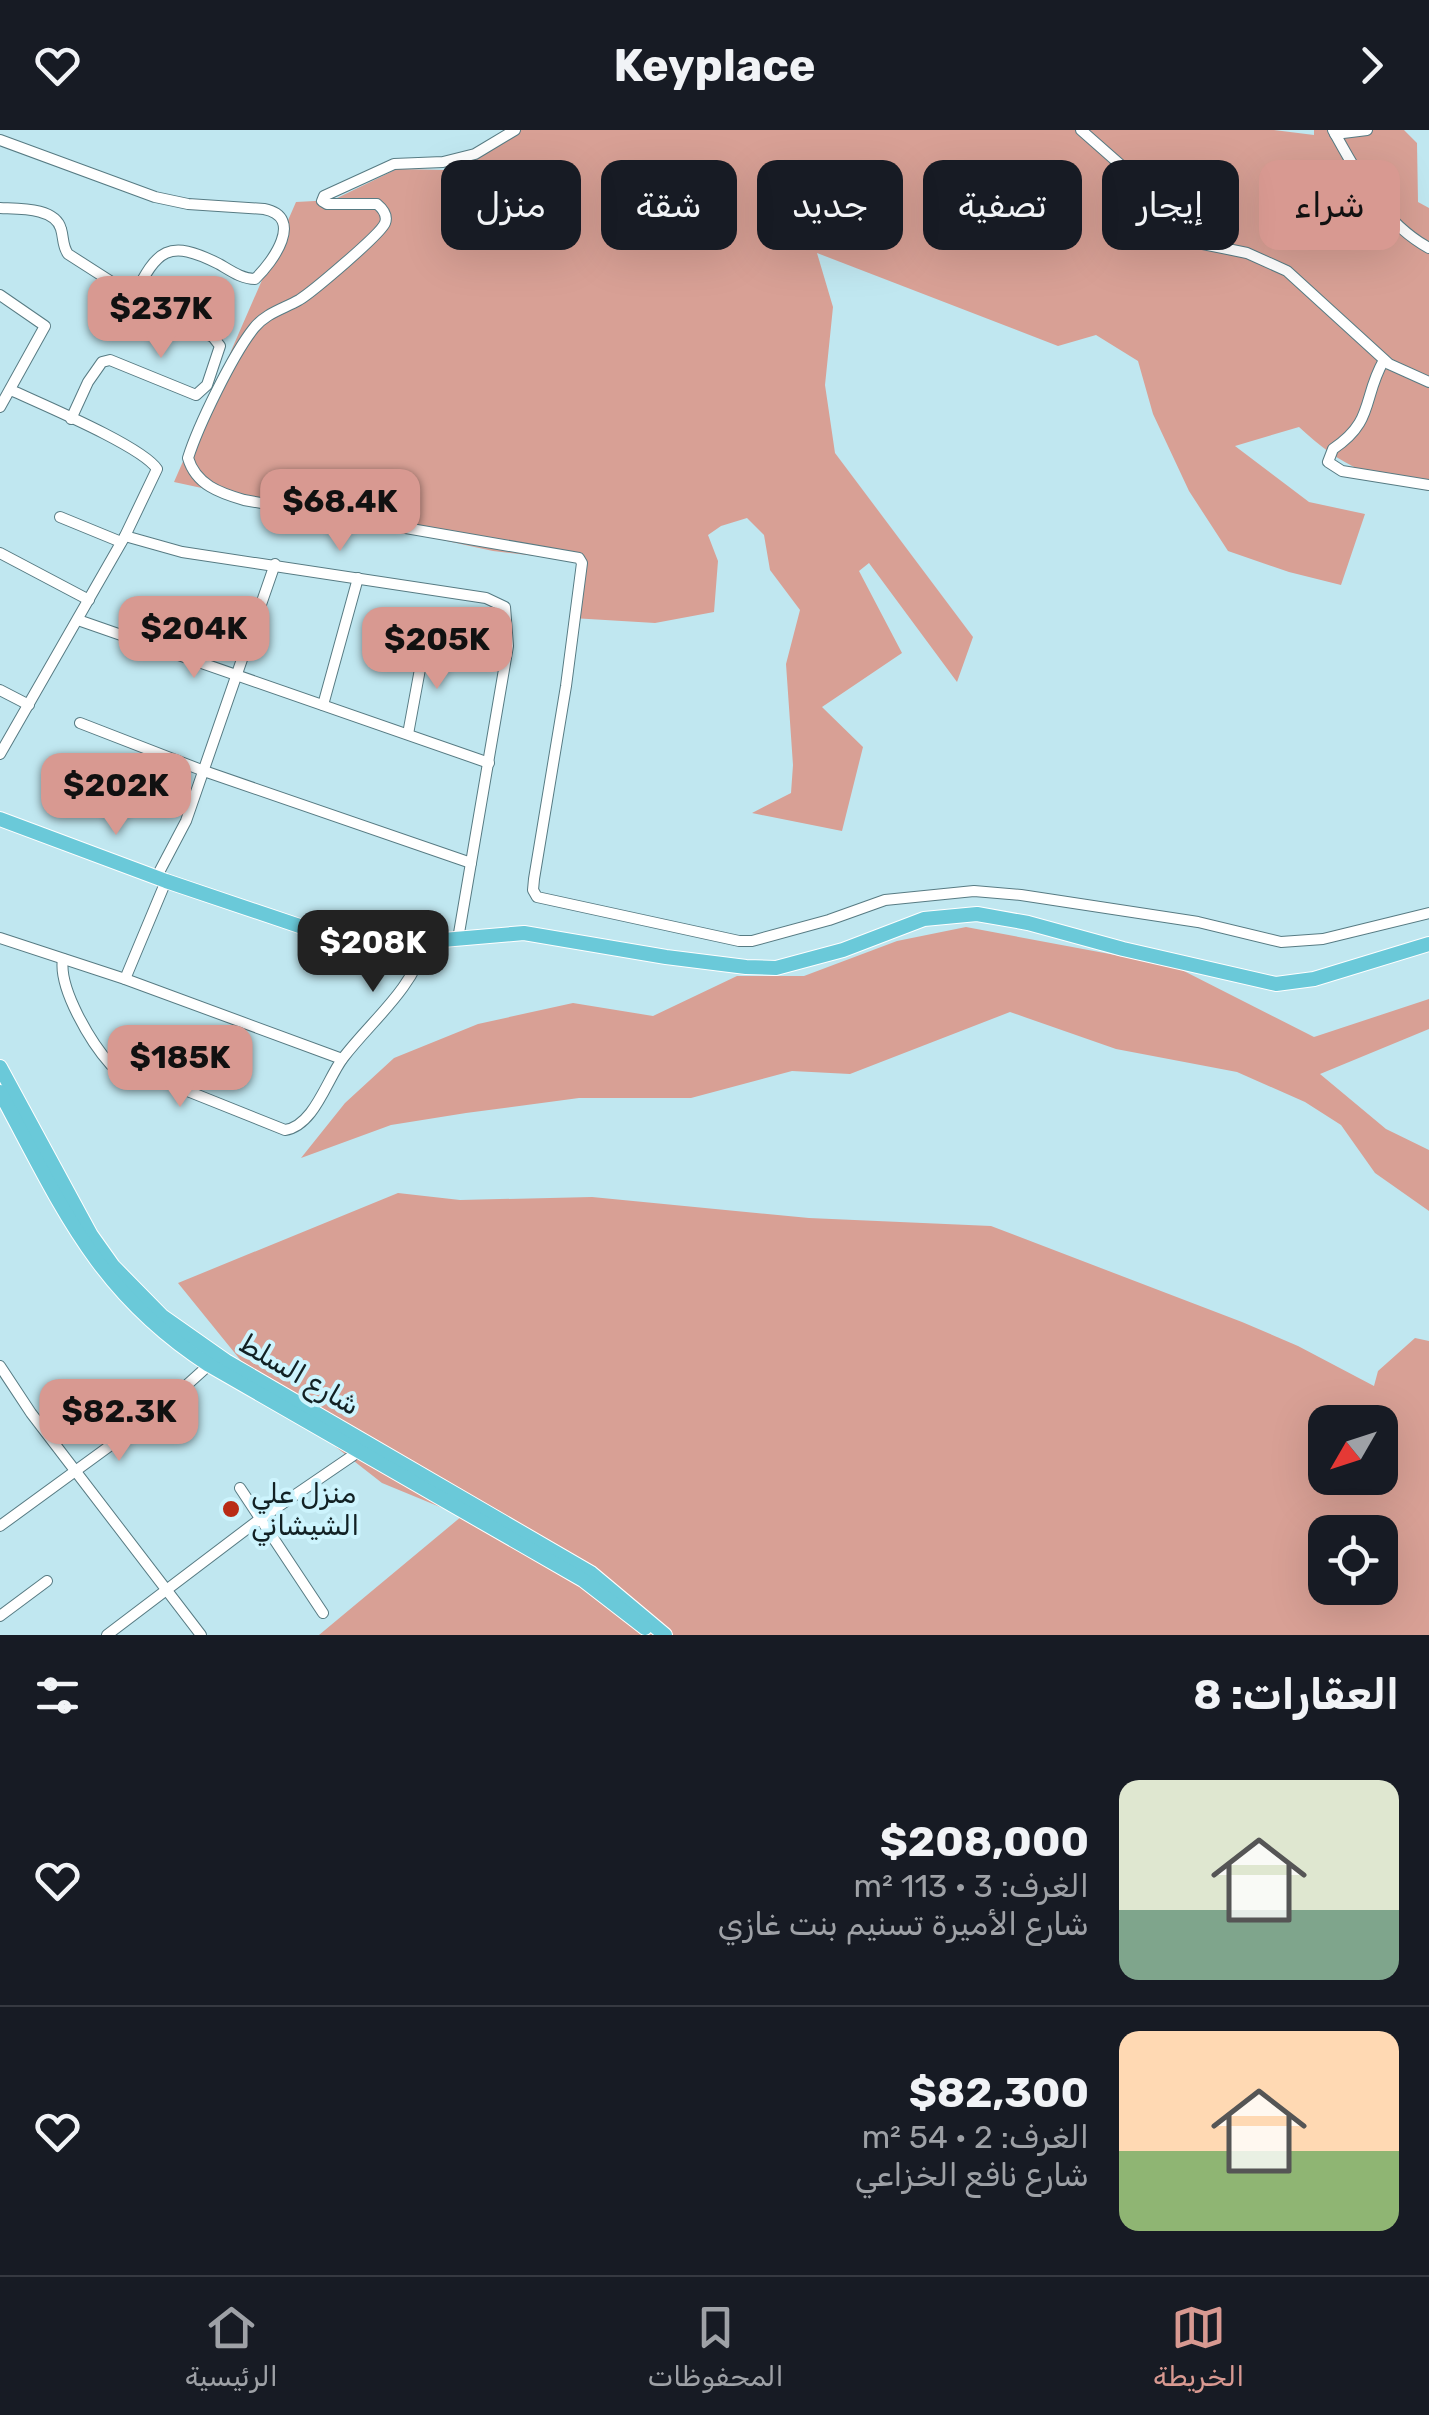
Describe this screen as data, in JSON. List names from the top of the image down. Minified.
{"streets":{"main road":["شارع السلط"]},"places":["منزل علي الشيشاني"],"north":"bottom left","page":{"header":"Keyplace","chip":["شراء","إيجار","تصفية","جديد","شقة","منزل"],"price":["$237K","$68.4K","$204K","$205K","$202K","$208K","$185K","$82.3K"],"heading":"العقارات: 8","list":[{"name":"$208,000","note":"الغرف: 3 · 113 m² · شارع الأميرة تسنيم بنت غازي"},{"name":"$82,300","note":"الغرف: 2 · 54 m² · شارع نافع الخزاعي"}],"tabs":["الخريطة","المحفوظات","الرئيسية"]}}
